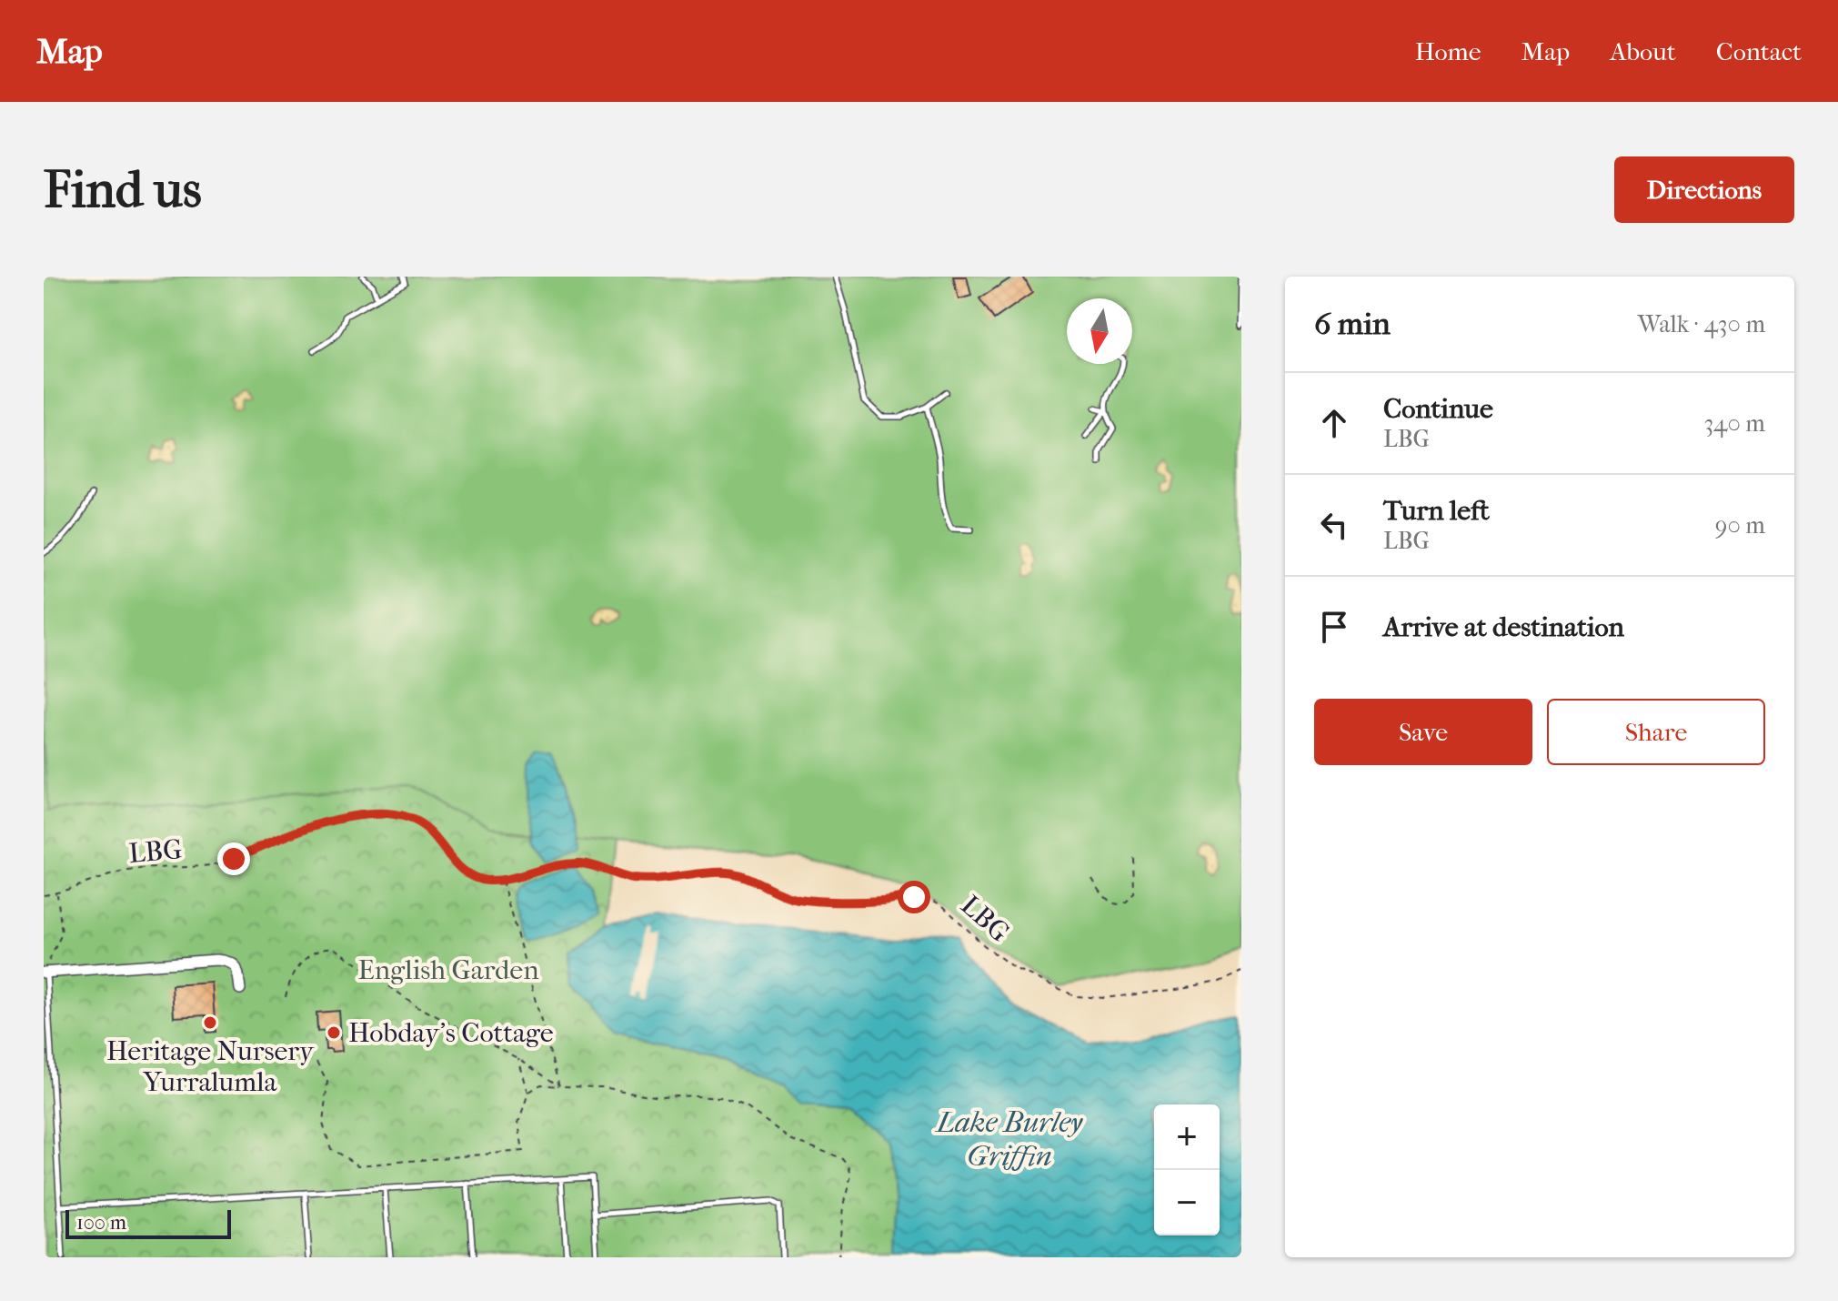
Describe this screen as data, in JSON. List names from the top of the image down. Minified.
{"streets":{"path":["LBG"]},"water":["Lake Burley Griffin"],"parks":["English Garden"],"places":["Heritage Nursery Yurralumla","Hobday’s Cottage"],"scale_bar":"100 m","north":"bottom","page":{"header":"Map","nav":["Home","Map","About","Contact"],"buttons":["Directions",["Save","Share"]],"title":"Find us","heading":["6 min","Walk · 430 m"],"list":[["Continue","LBG","340 m"],["Turn left","LBG","90 m"],"Arrive at destination"],"map_buttons":["+","−"],"scale":"100 m"}}
